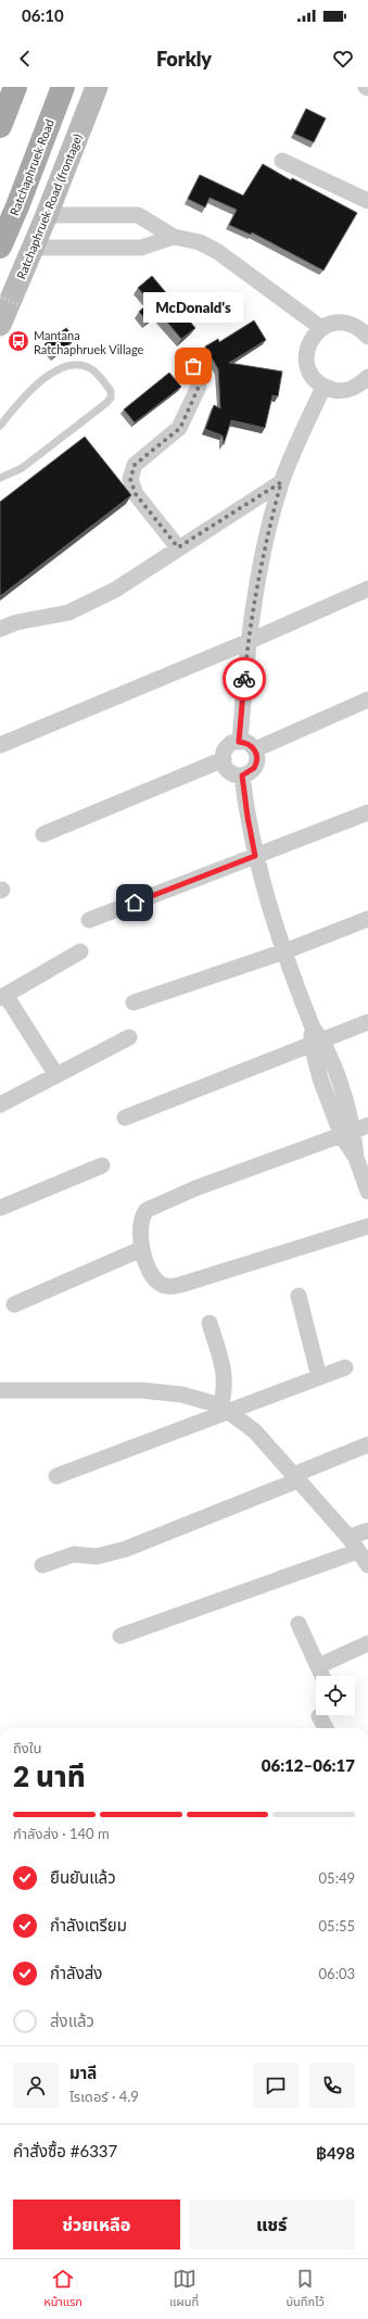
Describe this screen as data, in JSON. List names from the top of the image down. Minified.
{"streets":{"main road":["Ratchaphruek Road","Ratchaphruek Road (frontage)"]},"places":{"bus stop":["Mantana Ratchaphruek Village"],"other":["McDonald's"]},"page":{"status":"06:10","header":"Forkly","bubble":"McDonald's","heading":["2 นาที","ถึงใน","06:12–06:17"],"panel":["มาลี","ไรเดอร์ · 4.9","คำสั่งซื้อ #6337","฿498"],"bar":"กำลังส่ง · 140 m","list":[["ยืนยันแล้ว","05:49"],["กำลังเตรียม","05:55"],["กำลังส่ง","06:03"],"ส่งแล้ว"],"buttons":["ช่วยเหลือ","แชร์"],"tabs":["หน้าแรก","แผนที่","บันทึกไว้"]}}
